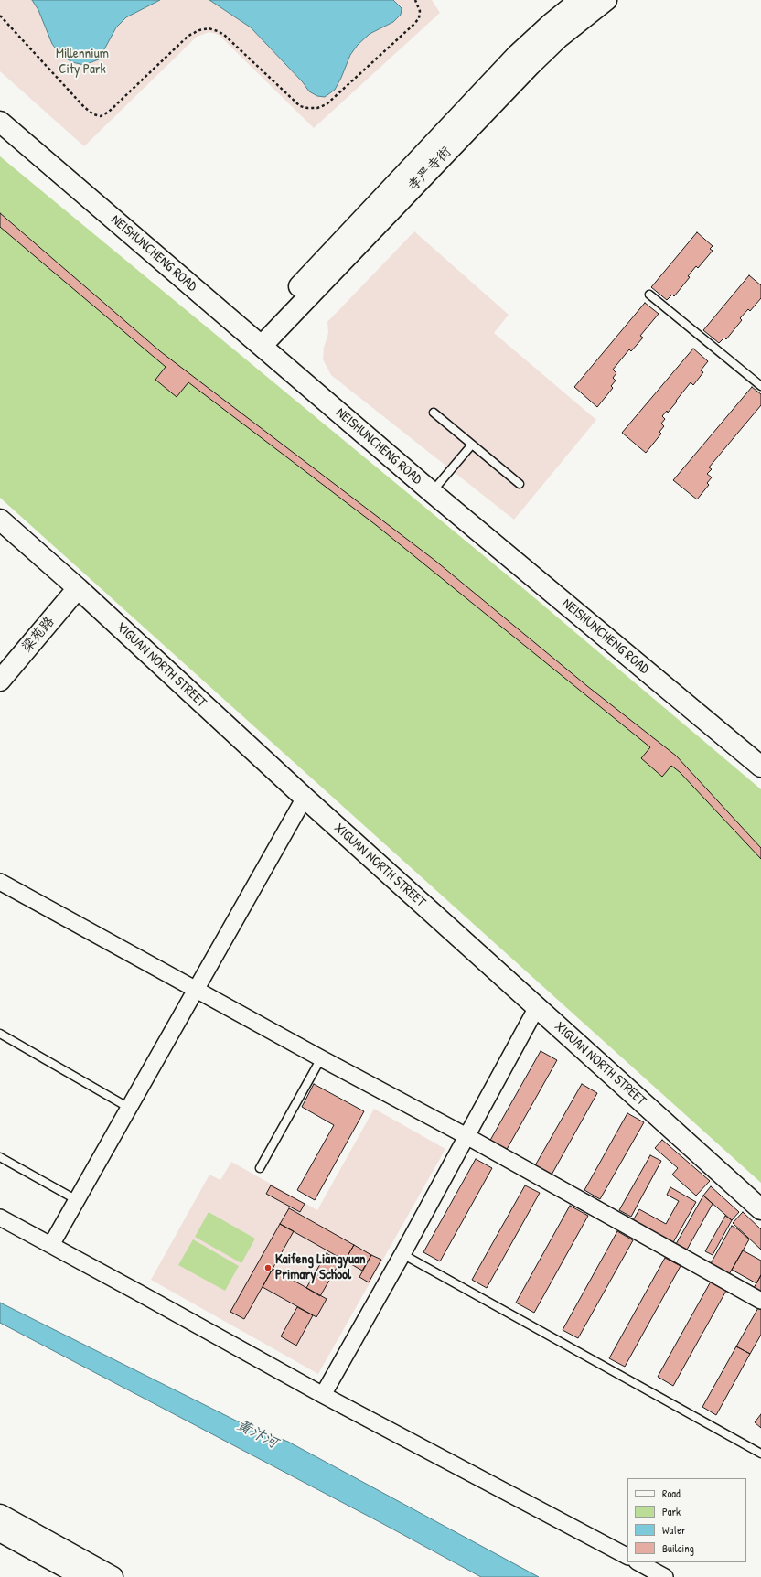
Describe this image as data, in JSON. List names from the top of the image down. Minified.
{"streets":{"street":["孝严寺街","NEISHUNCHENG ROAD","梁苑路","XIGUAN NORTH STREET"]},"crossings":[["孝严寺街","NEISHUNCHENG ROAD"],["梁苑路","XIGUAN NORTH STREET"]],"water":["黄汴河"],"parks":["Millennium City Park"],"places":["Kaifeng Liangyuan Primary School"],"legend":["Road","Park","Water","Building"]}
